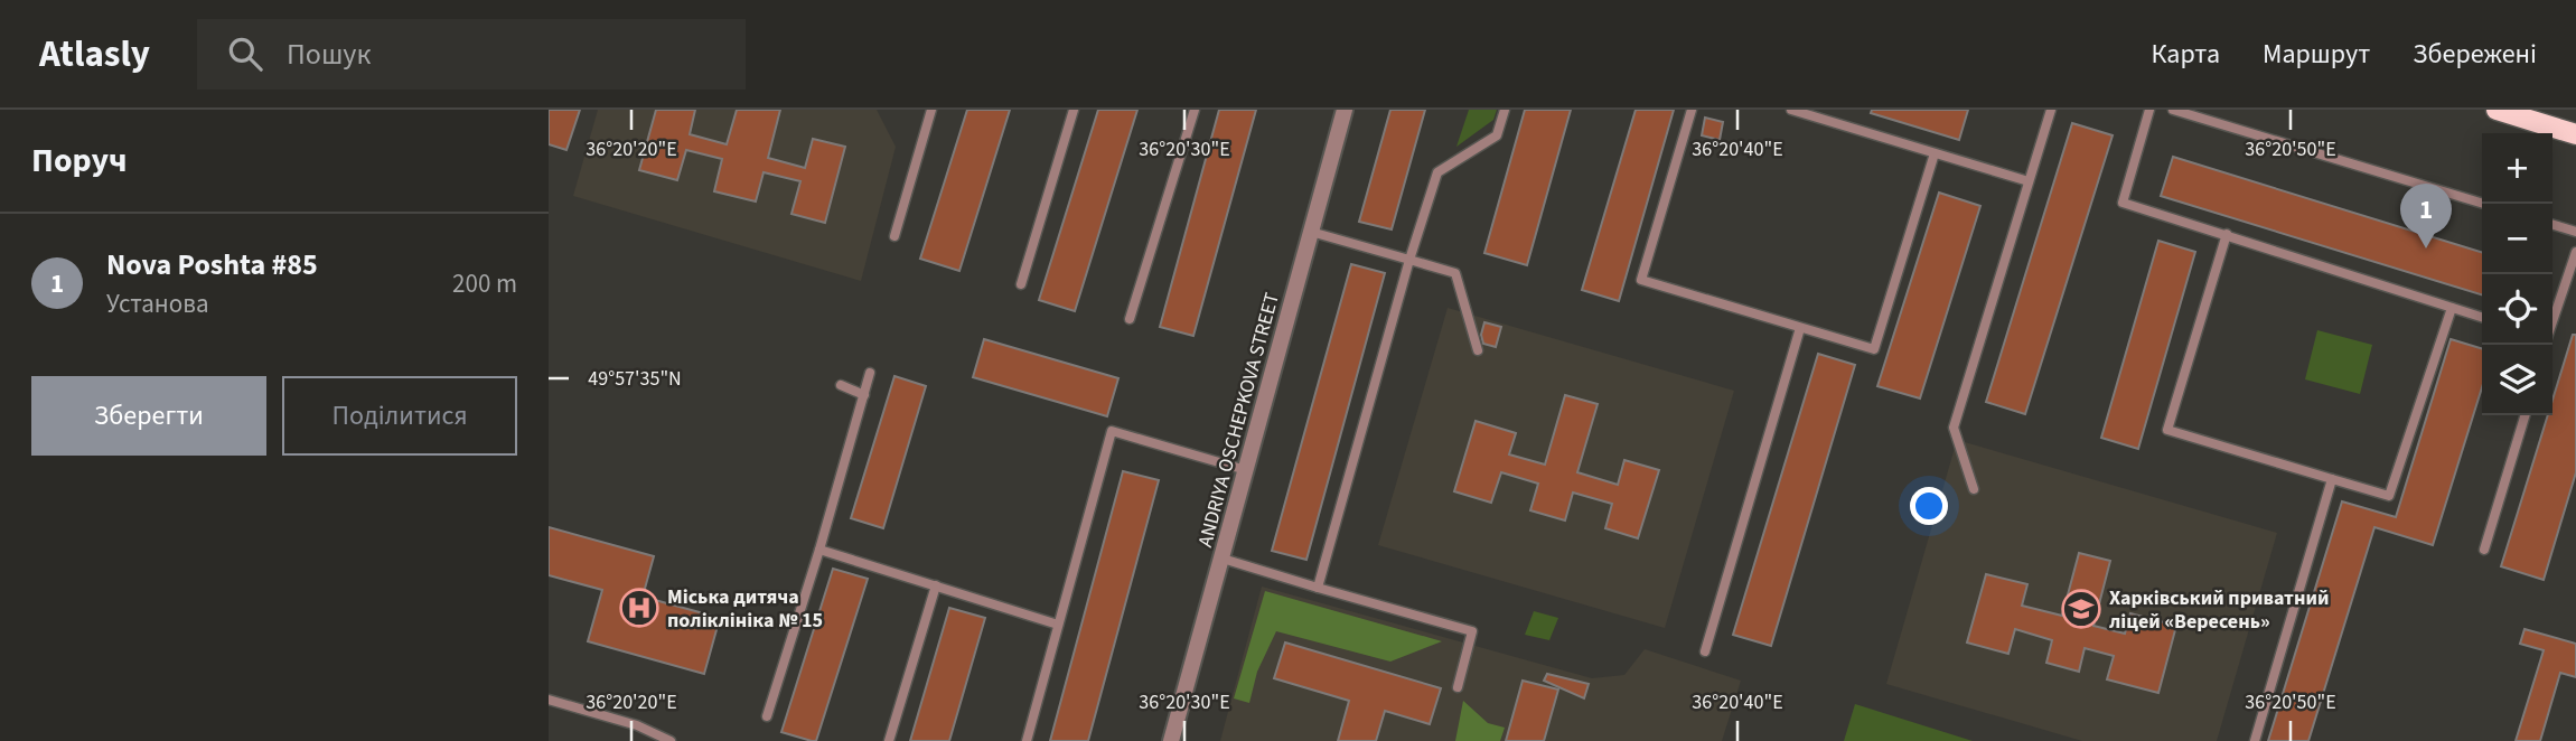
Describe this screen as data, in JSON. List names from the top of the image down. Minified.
{"streets":{"street":["ANDRIYA OSCHEPKOVA STREET"]},"places":{"hospital":["Міська дитяча поліклініка № 15"],"school or university":["Харківський приватний ліцей «Вересень»"]},"page":{"header":"Atlasly","search":"Пошук","nav":["Карта","Маршрут","Збережені"],"heading":"Поруч","map_buttons":["+","−"],"pins":"1","list":[{"mark":"1","name":"Nova Poshta #85","note":"Установа","value":"200 m"}],"buttons":["Зберегти","Поділитися"]},"coordinates":["36°20'20\"E","36°20'30\"E","36°20'40\"E","36°20'50\"E","49°57'35\"N"]}
